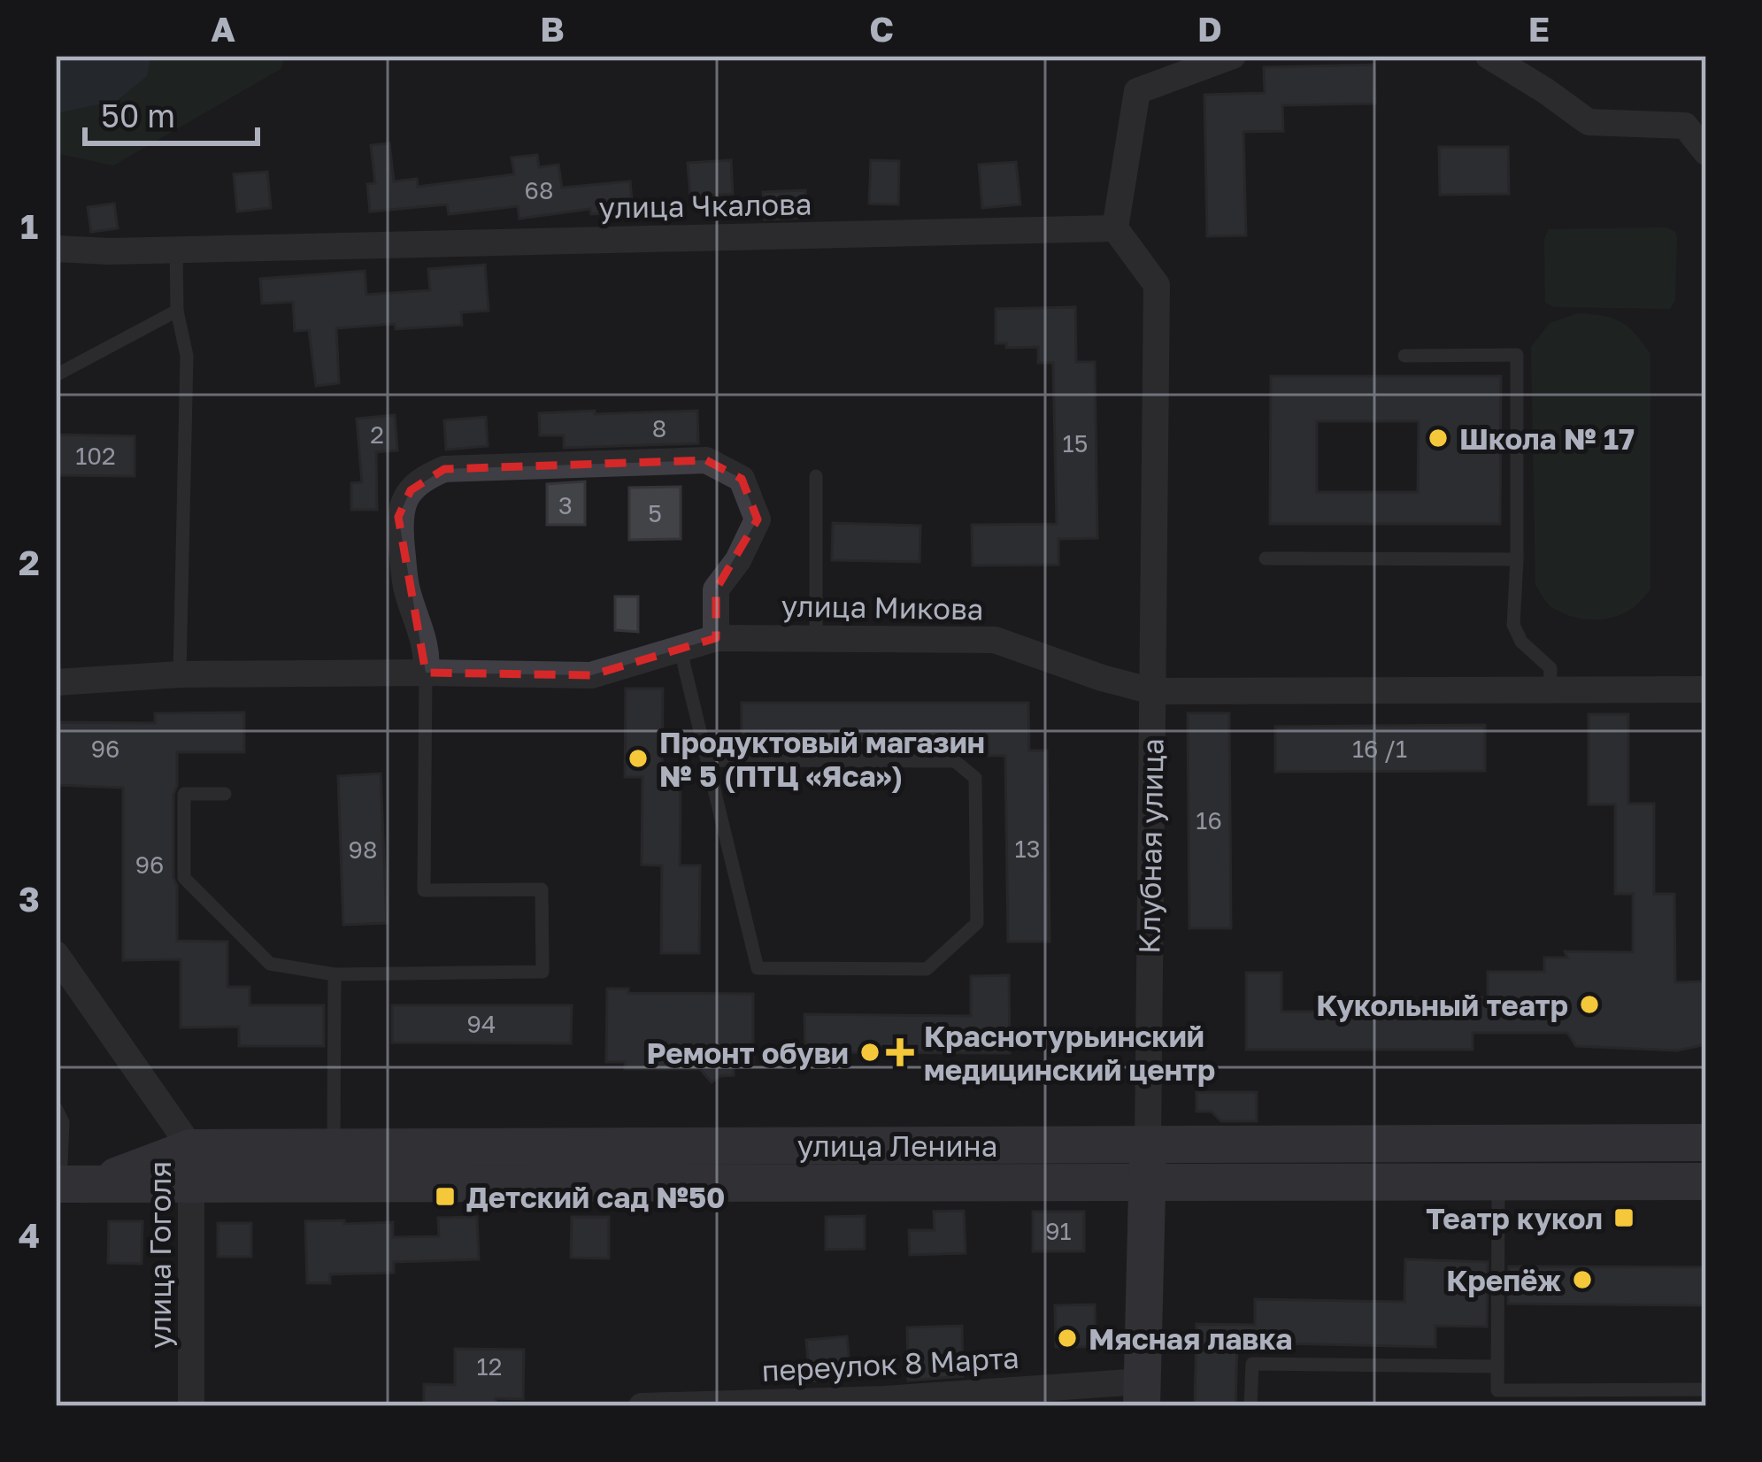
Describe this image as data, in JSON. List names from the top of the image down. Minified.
{"streets":{"main road":["Клубная улица","улица Ленина"],"street":["улица Чкалова","улица Микова","улица Гоголя","переулок 8 Марта"]},"crossings":[["улица Чкалова","Клубная улица"],["улица Микова","Клубная улица"],["Клубная улица","улица Ленина"],["Клубная улица","переулок 8 Марта"],["улица Ленина","улица Гоголя"]],"places":{"other":["Школа № 17","Продуктовый магазин № 5 (ПТЦ «Яса»)","Кукольный театр","Ремонт обуви","Крепёж","Мясная лавка"],"health":["Краснотурьинский медицинский центр"],"transit":["Детский сад №50","Театр кукол"]},"house_numbers":["68","8","2","15","102","3","5","96","16 /1","16","13","98","96","94","91","12"],"scale_bar":"50 m","grid":{"columns":["A","B","C","D","E"],"rows":["1","2","3","4"]}}
